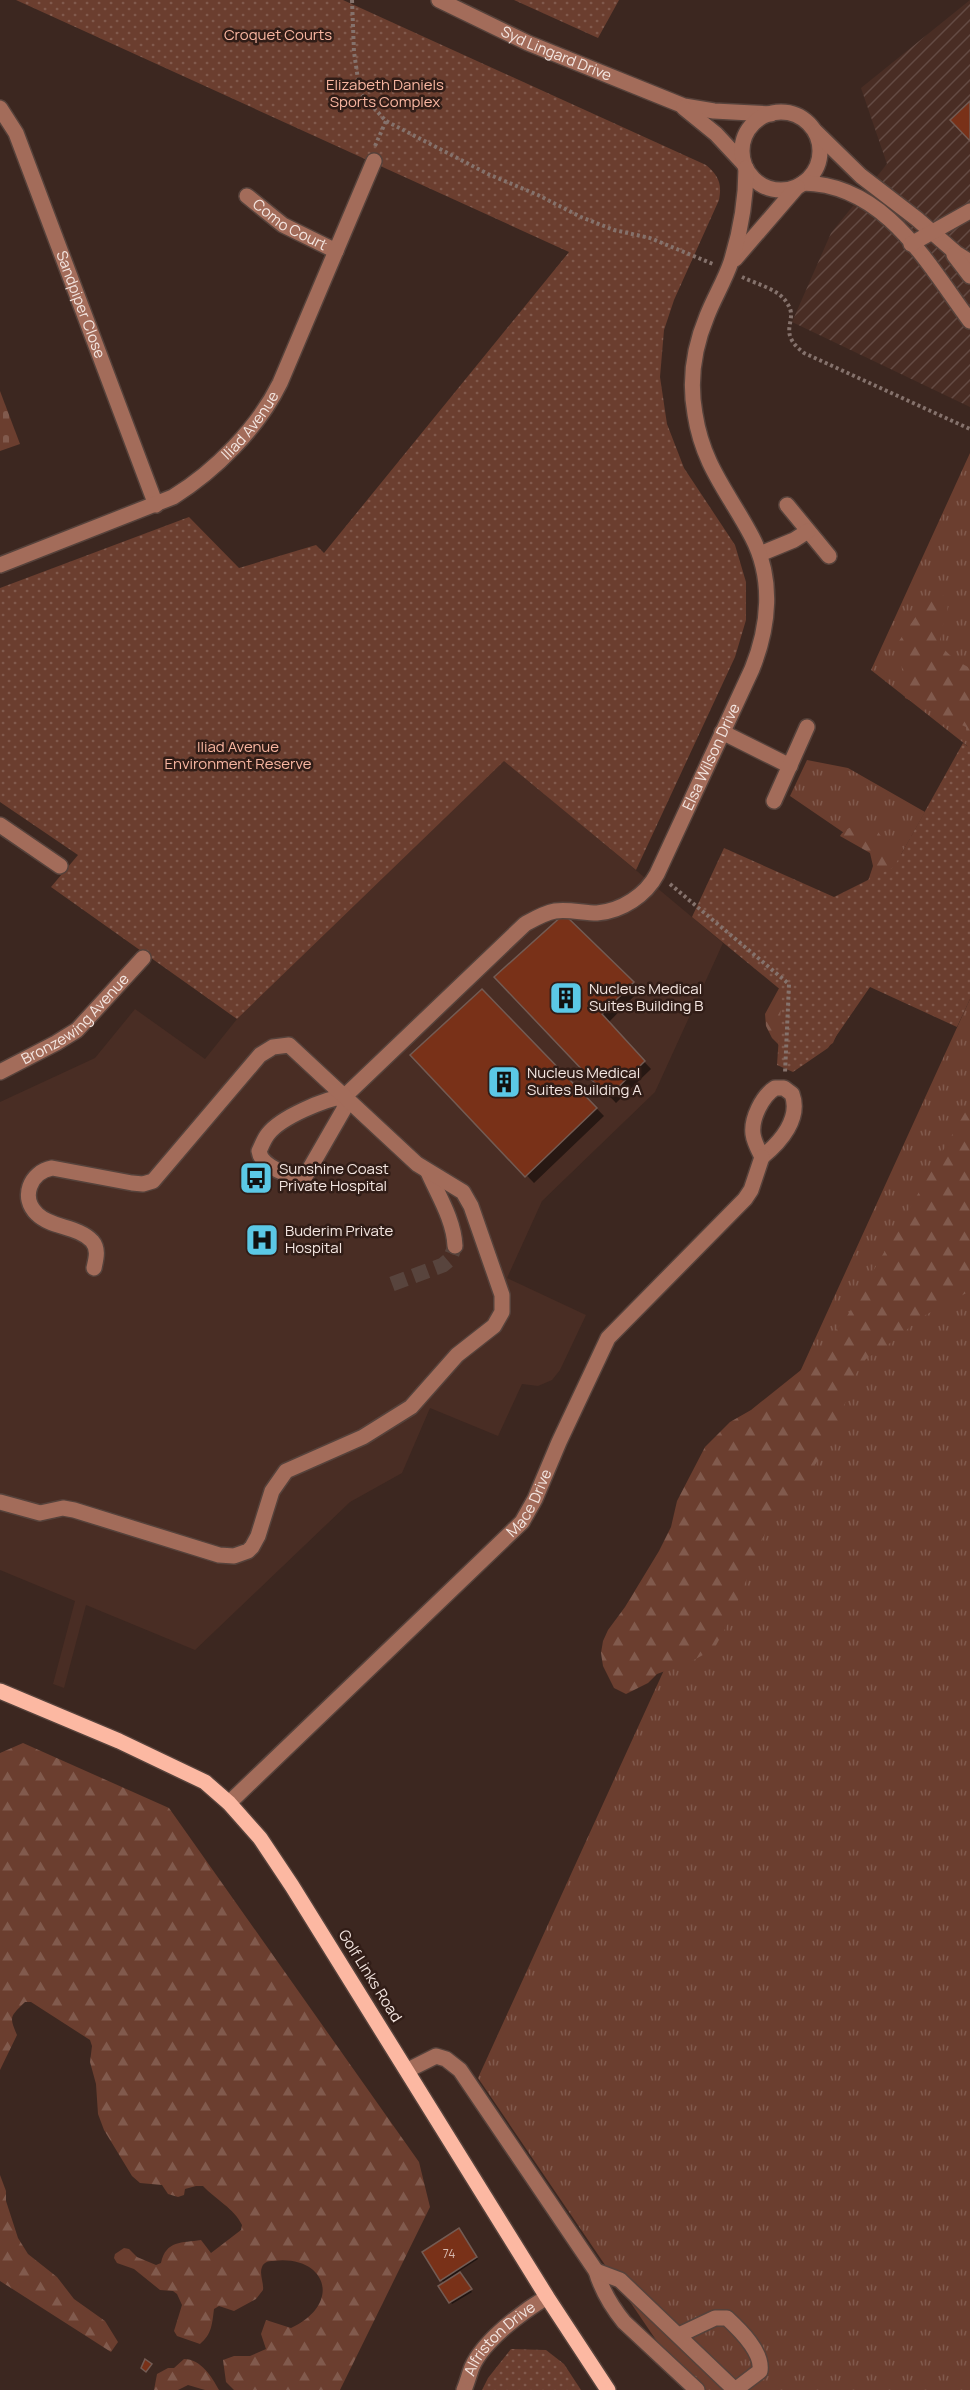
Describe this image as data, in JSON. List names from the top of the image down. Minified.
{"streets":{"main road":["Golf Links Road"],"street":["Syd Lingard Drive","Como Court","Sandpiper Close","Iliad Avenue","Elsa Wilson Drive","Bronzewing Avenue","Mace Drive","Alfriston Drive"]},"crossings":[["Syd Lingard Drive","Elsa Wilson Drive"],["Como Court","Iliad Avenue"],["Sandpiper Close","Iliad Avenue"],["Mace Drive","Golf Links Road"],["Golf Links Road","Alfriston Drive"]],"parks":["Croquet Courts","Elizabeth Daniels Sports Complex","Iliad Avenue Environment Reserve"],"places":{"building":["Nucleus Medical Suites Building B","Nucleus Medical Suites Building A"],"bus stop":["Sunshine Coast Private Hospital"],"hospital":["Buderim Private Hospital"]},"house_numbers":["74"]}
